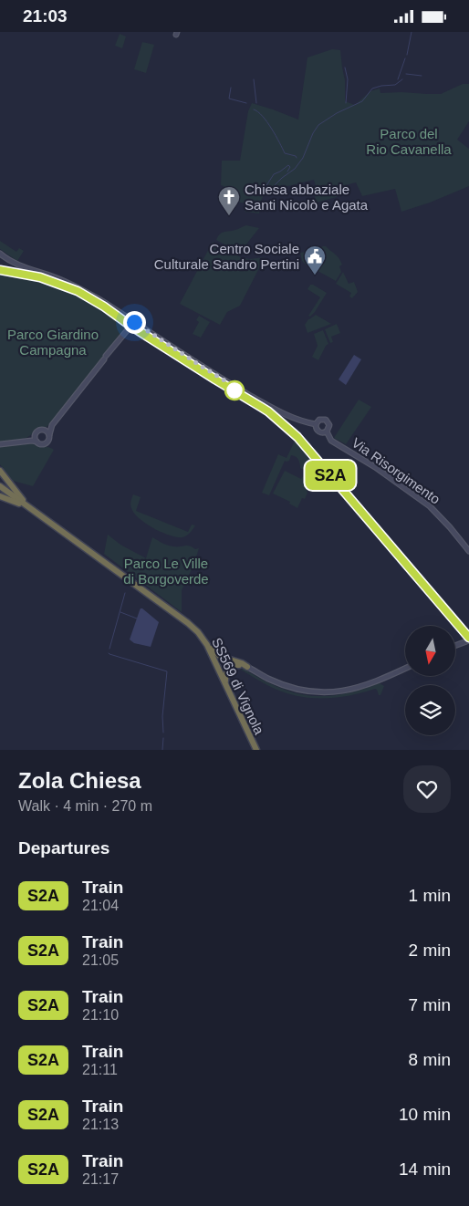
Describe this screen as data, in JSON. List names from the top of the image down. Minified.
{"streets":{"highway":["SS569 di Vignola"],"main road":["Via Risorgimento"]},"parks":["Parco del Rio Cavanella","Parco Giardino Campagna","Parco Le Ville di Borgoverde"],"places":{"church":["Chiesa abbaziale Santi Nicolò e Agata"],"public building":["Centro Sociale Culturale Sandro Pertini"]},"north":"bottom","page":{"status":"21:03","on_map":"S2A","heading":[["Zola Chiesa","Walk · 4 min · 270 m"],"Departures"],"list":[{"mark":"S2A","name":"Train","note":"21:04","value":"1 min"},{"mark":"S2A","name":"Train","note":"21:05","value":"2 min"},{"mark":"S2A","name":"Train","note":"21:10","value":"7 min"},{"mark":"S2A","name":"Train","note":"21:11","value":"8 min"},{"mark":"S2A","name":"Train","note":"21:13","value":"10 min"},{"mark":"S2A","name":"Train","note":"21:17","value":"14 min"}]}}
